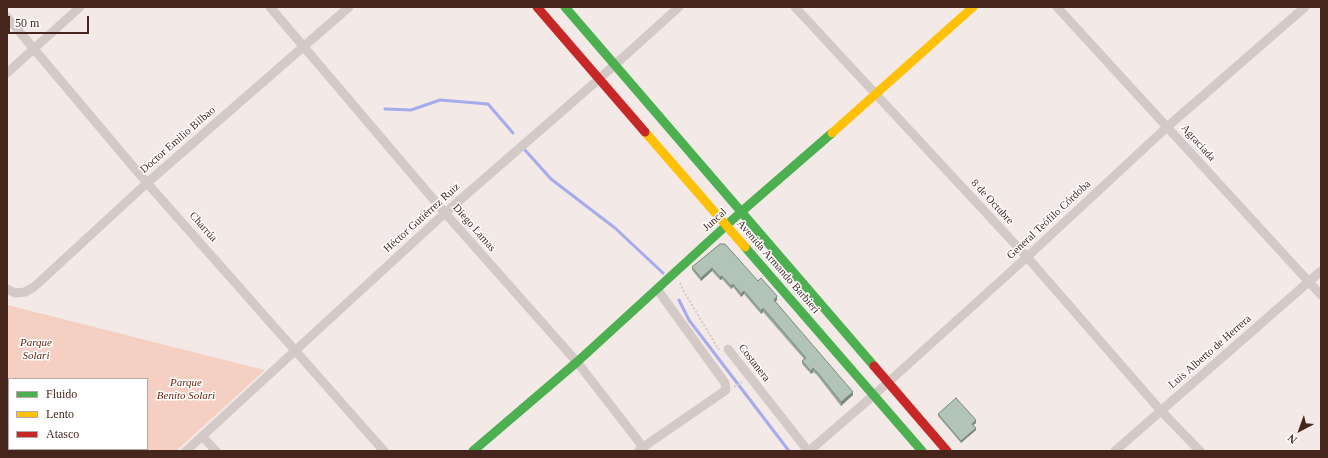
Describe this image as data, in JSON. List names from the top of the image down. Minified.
{"streets":{"street":["Doctor Emilio Bilbao","Agraciada","8 de Octubre","Héctor Gutiérrez Ruiz","Juncal","General Teófilo Córdoba","Charrúa","Diego Lamas","Avenida Armando Barbieri","Luis Alberto de Herrera","Costanera"]},"crossings":[["Doctor Emilio Bilbao","Charrúa"],["Doctor Emilio Bilbao","Diego Lamas"],["Agraciada","General Teófilo Córdoba"],["Agraciada","Luis Alberto de Herrera"],["8 de Octubre","Juncal"],["8 de Octubre","General Teófilo Córdoba"],["8 de Octubre","Luis Alberto de Herrera"],["Héctor Gutiérrez Ruiz","Charrúa"],["Héctor Gutiérrez Ruiz","Diego Lamas"],["Héctor Gutiérrez Ruiz","Avenida Armando Barbieri"],["Juncal","Diego Lamas"],["Juncal","Avenida Armando Barbieri"],["Juncal","Costanera"],["General Teófilo Córdoba","Avenida Armando Barbieri"],["General Teófilo Córdoba","Costanera"]],"parks":["Parque Solari","Parque Benito Solari"],"legend":["Fluido","Lento","Atasco"],"scale_bar":"50 m","north":"bottom left"}
